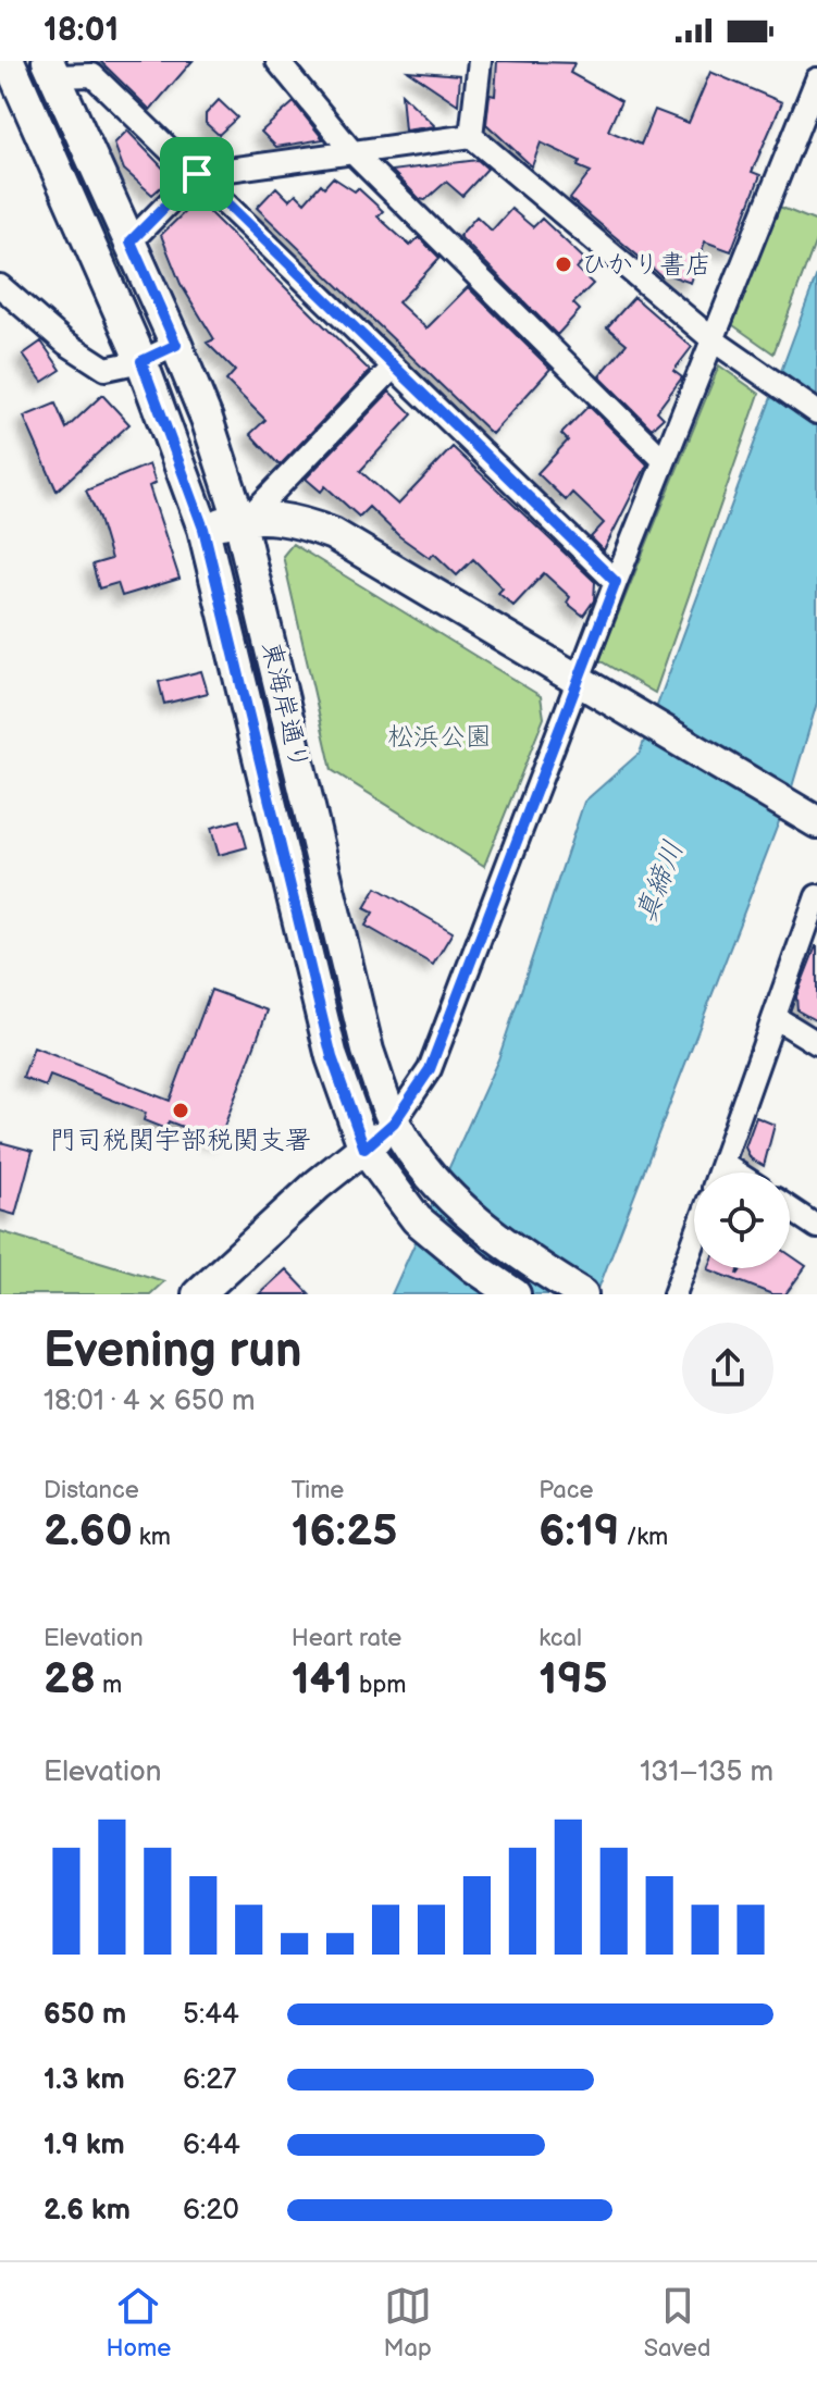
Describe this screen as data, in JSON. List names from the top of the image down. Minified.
{"streets":{"street":["東海岸通り"]},"water":["真締川"],"parks":["松浜公園"],"places":["ひかり書店","門司税関宇部税関支署"],"page":{"status":"18:01","heading":["Evening run","18:01 · 4 × 650 m"],"stats":[["Distance","2.60 km"],["Time","16:25"],["Pace","6:19 /km"],["Elevation","28 m"],["Heart rate","141 bpm"],["kcal","195"]],"chart":["Elevation","131–135 m"],"list":[{"name":"650 m","note":"5:44"},{"name":"1.3 km","note":"6:27"},{"name":"1.9 km","note":"6:44"},{"name":"2.6 km","note":"6:20"}],"tabs":["Home","Map","Saved"]}}
